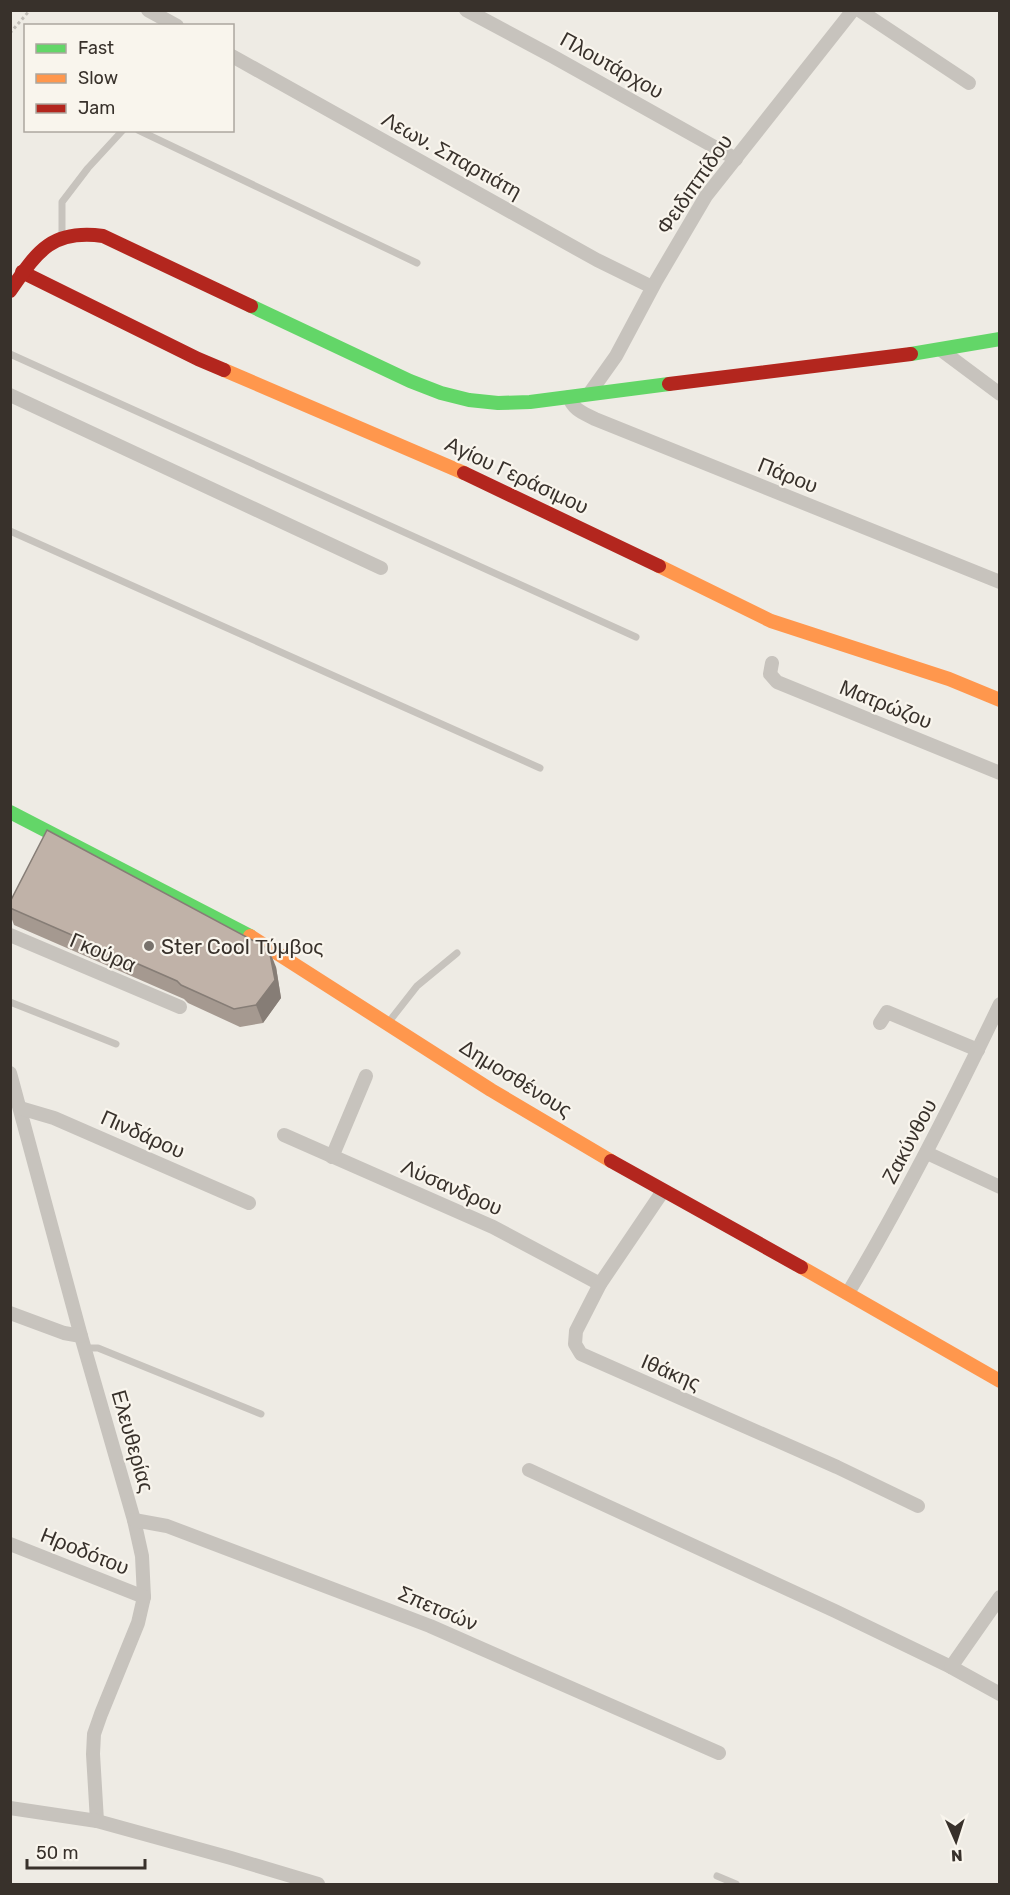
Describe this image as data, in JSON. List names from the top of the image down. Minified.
{"streets":{"street":["Πλουτάρχου","Λεων. Σπαρτιάτη","Φειδιππίδου","Αγίου Γεράσιμου","Πάρου","Ματρώζου","Γκούρα","Δημοσθένους","Πινδάρου","Ζακύνθου","Λύσανδρου","Ιθάκης","Ελευθερίας","Ηροδότου","Σπετσών"]},"crossings":[["Πλουτάρχου","Φειδιππίδου"],["Λεων. Σπαρτιάτη","Φειδιππίδου"],["Δημοσθένους","Ζακύνθου"],["Δημοσθένους","Ιθάκης"],["Πινδάρου","Ελευθερίας"],["Λύσανδρου","Ιθάκης"],["Ελευθερίας","Ηροδότου"],["Ελευθερίας","Σπετσών"]],"places":["Ster Cool Τύμβος"],"legend":["Fast","Slow","Jam"],"scale_bar":"50 m","north":"bottom"}
